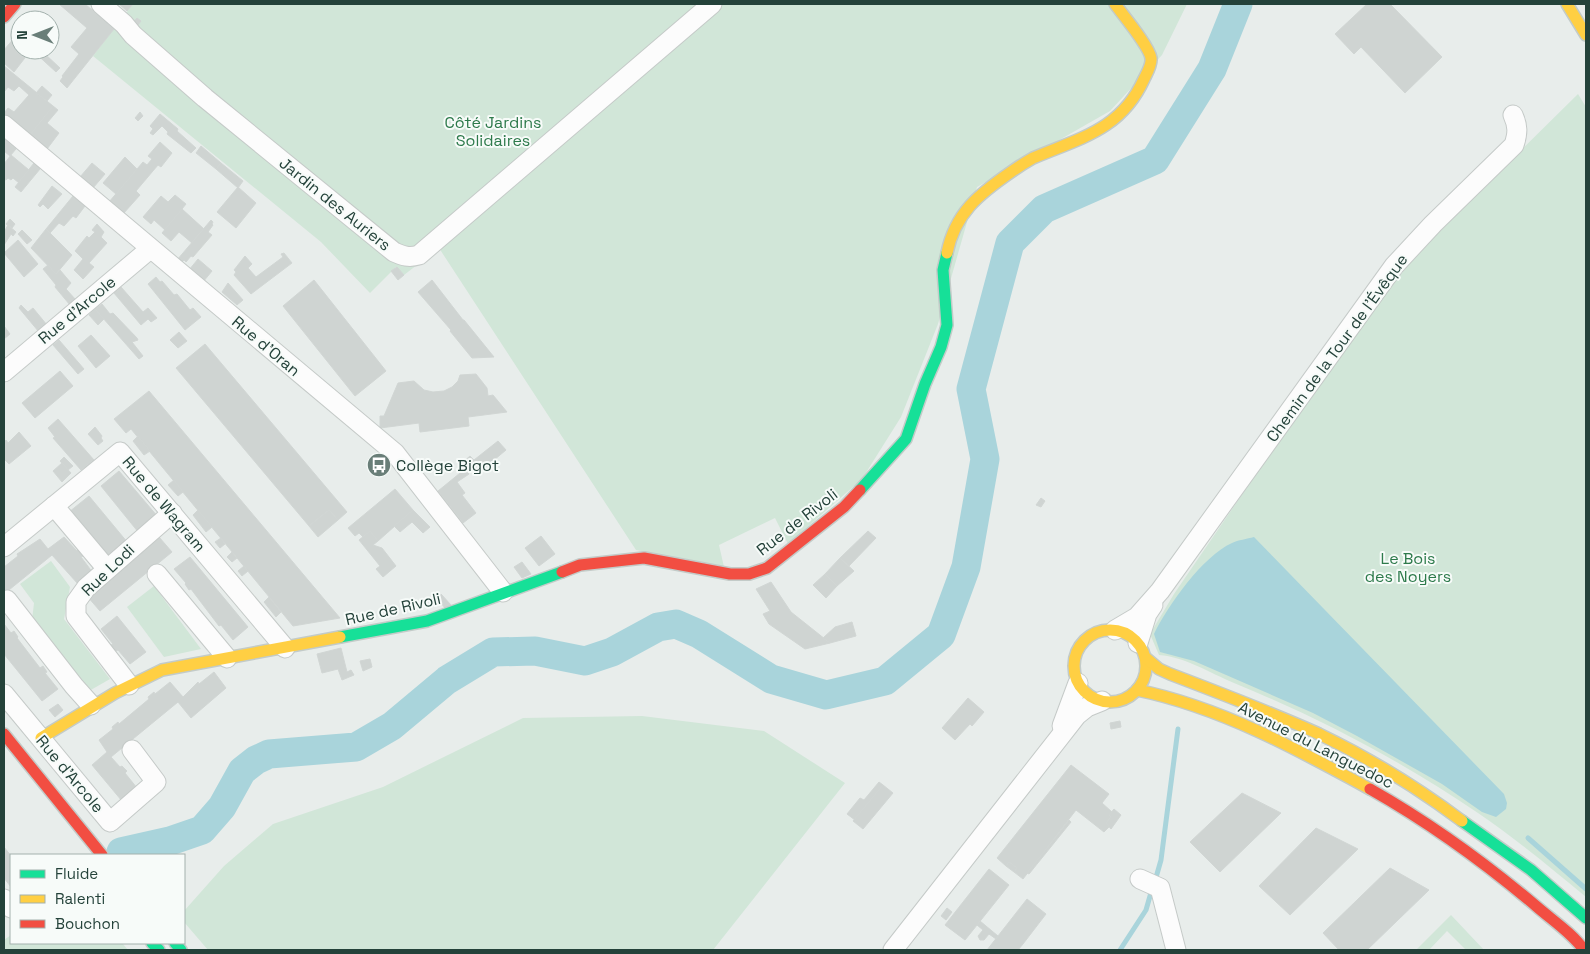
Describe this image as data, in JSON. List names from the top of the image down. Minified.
{"streets":{"main road":["Rue de Rivoli","Avenue du Languedoc"],"street":["Jardin des Auriers","Rue d'Arcole","Rue d'Oran","Chemin de la Tour de l'Évêque","Rue de Wagram","Rue Lodi"]},"crossings":[["Rue d'Arcole","Rue d'Oran"],["Rue d'Arcole","Rue de Rivoli"],["Rue d'Oran","Rue de Rivoli"],["Chemin de la Tour de l'Évêque","Avenue du Languedoc"],["Rue de Wagram","Rue de Rivoli"],["Rue de Wagram","Rue Lodi"],["Rue de Rivoli","Rue Lodi"]],"parks":["Côté Jardins Solidaires","Le Bois des Noyers"],"places":{"bus stop":["Collège Bigot"]},"legend":["Fluide","Ralenti","Bouchon"],"north":"left"}
